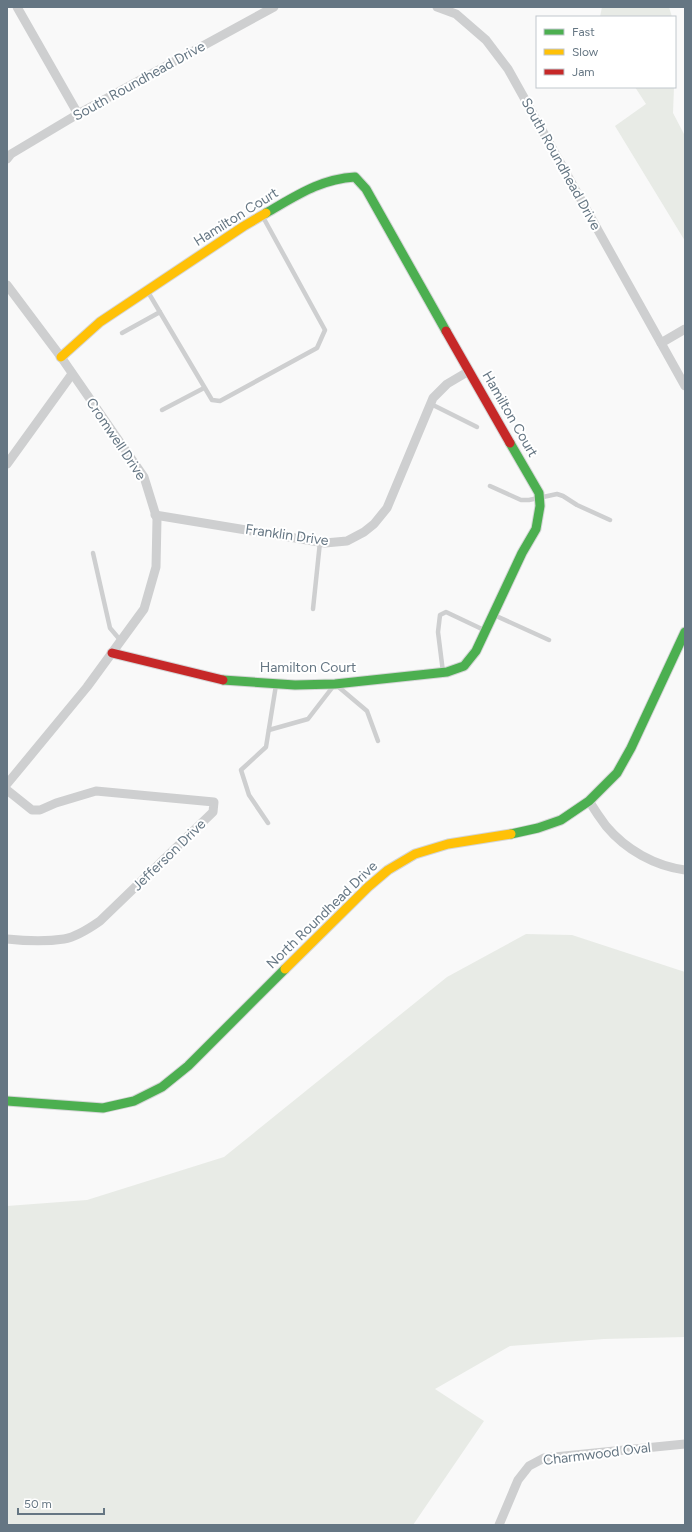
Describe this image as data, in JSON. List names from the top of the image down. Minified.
{"streets":{"street":["South Roundhead Drive","Hamilton Court","Cromwell Drive","Franklin Drive","Jefferson Drive","North Roundhead Drive","Charmwood Oval"]},"crossings":[["Hamilton Court","Cromwell Drive"],["Hamilton Court","Franklin Drive"],["Cromwell Drive","Franklin Drive"]],"legend":["Fast","Slow","Jam"],"scale_bar":"50 m"}
